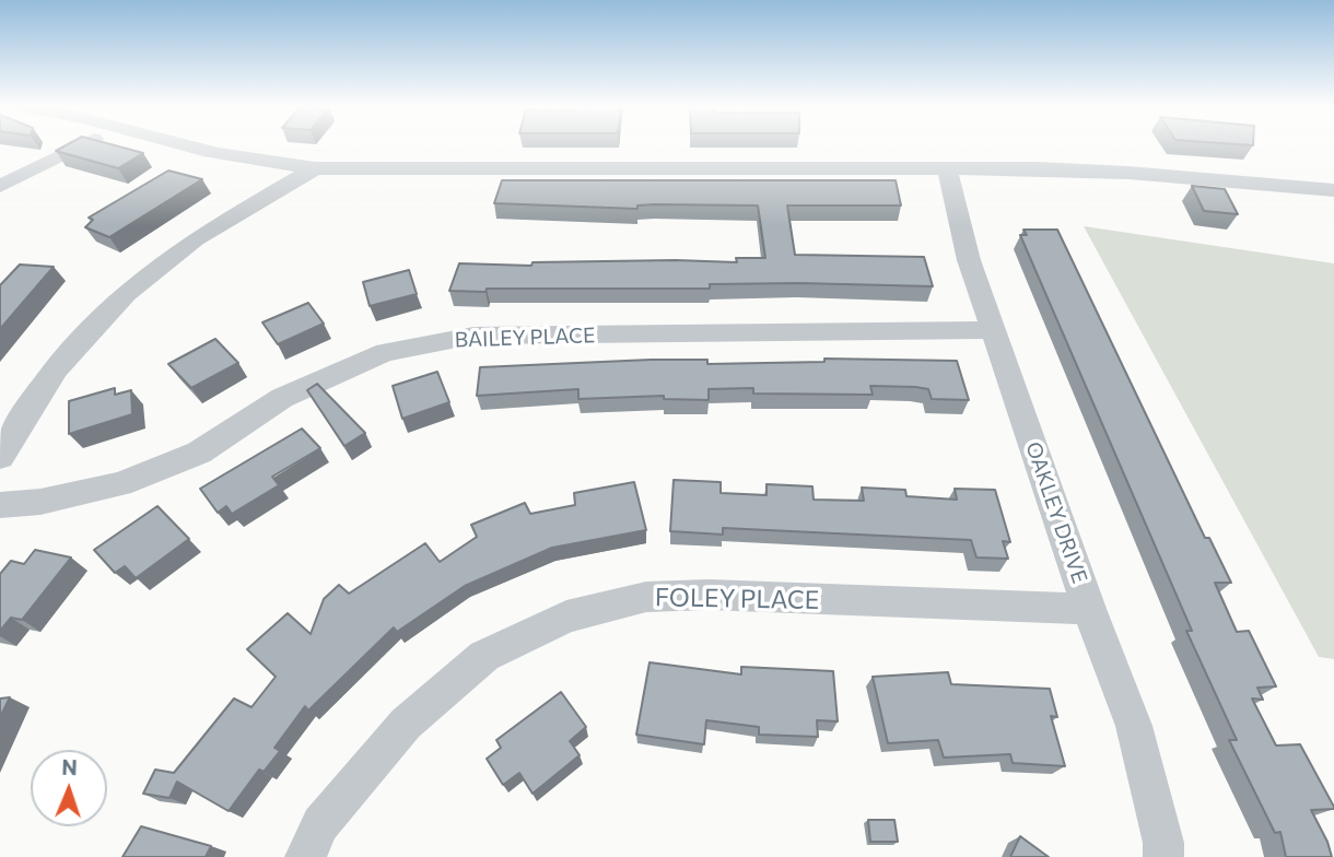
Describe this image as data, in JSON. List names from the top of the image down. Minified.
{"streets":{"street":["BAILEY PLACE","OAKLEY DRIVE","FOLEY PLACE"]},"crossings":[["BAILEY PLACE","OAKLEY DRIVE"],["OAKLEY DRIVE","FOLEY PLACE"]],"north":"top"}
